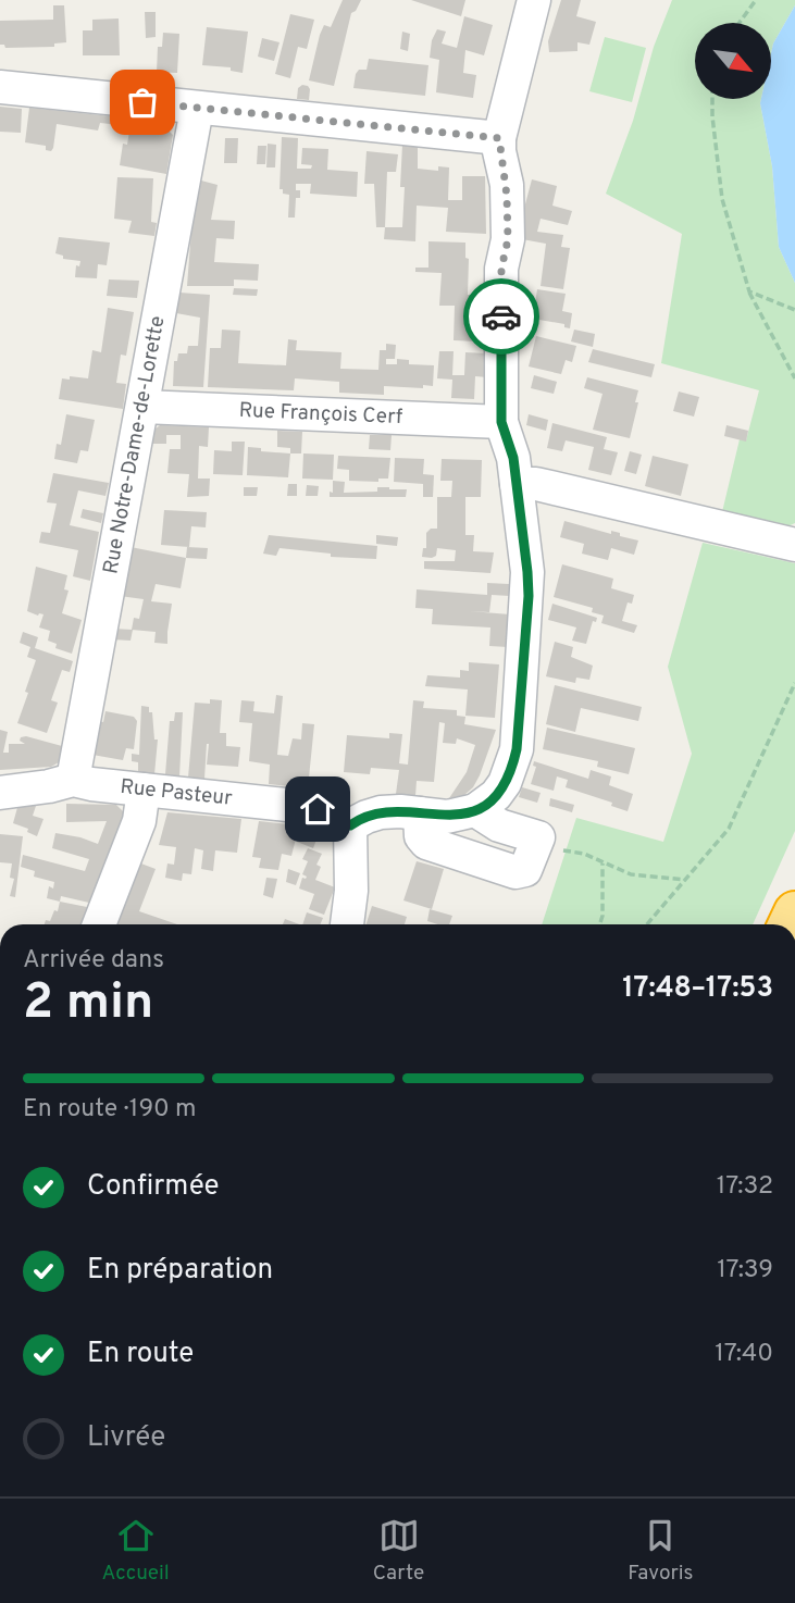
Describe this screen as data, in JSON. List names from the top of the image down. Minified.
{"streets":{"street":["Rue François Cerf","Rue Notre-Dame-de-Lorette","Rue Pasteur"]},"crossings":[["Rue François Cerf","Rue Notre-Dame-de-Lorette"],["Rue Notre-Dame-de-Lorette","Rue Pasteur"]],"north":"bottom right","page":{"heading":["2 min","Arrivée dans","17:48–17:53"],"bar":"En route · 190 m","list":[["Confirmée","17:32"],["En préparation","17:39"],["En route","17:40"],"Livrée"],"tabs":["Accueil","Carte","Favoris"]}}
